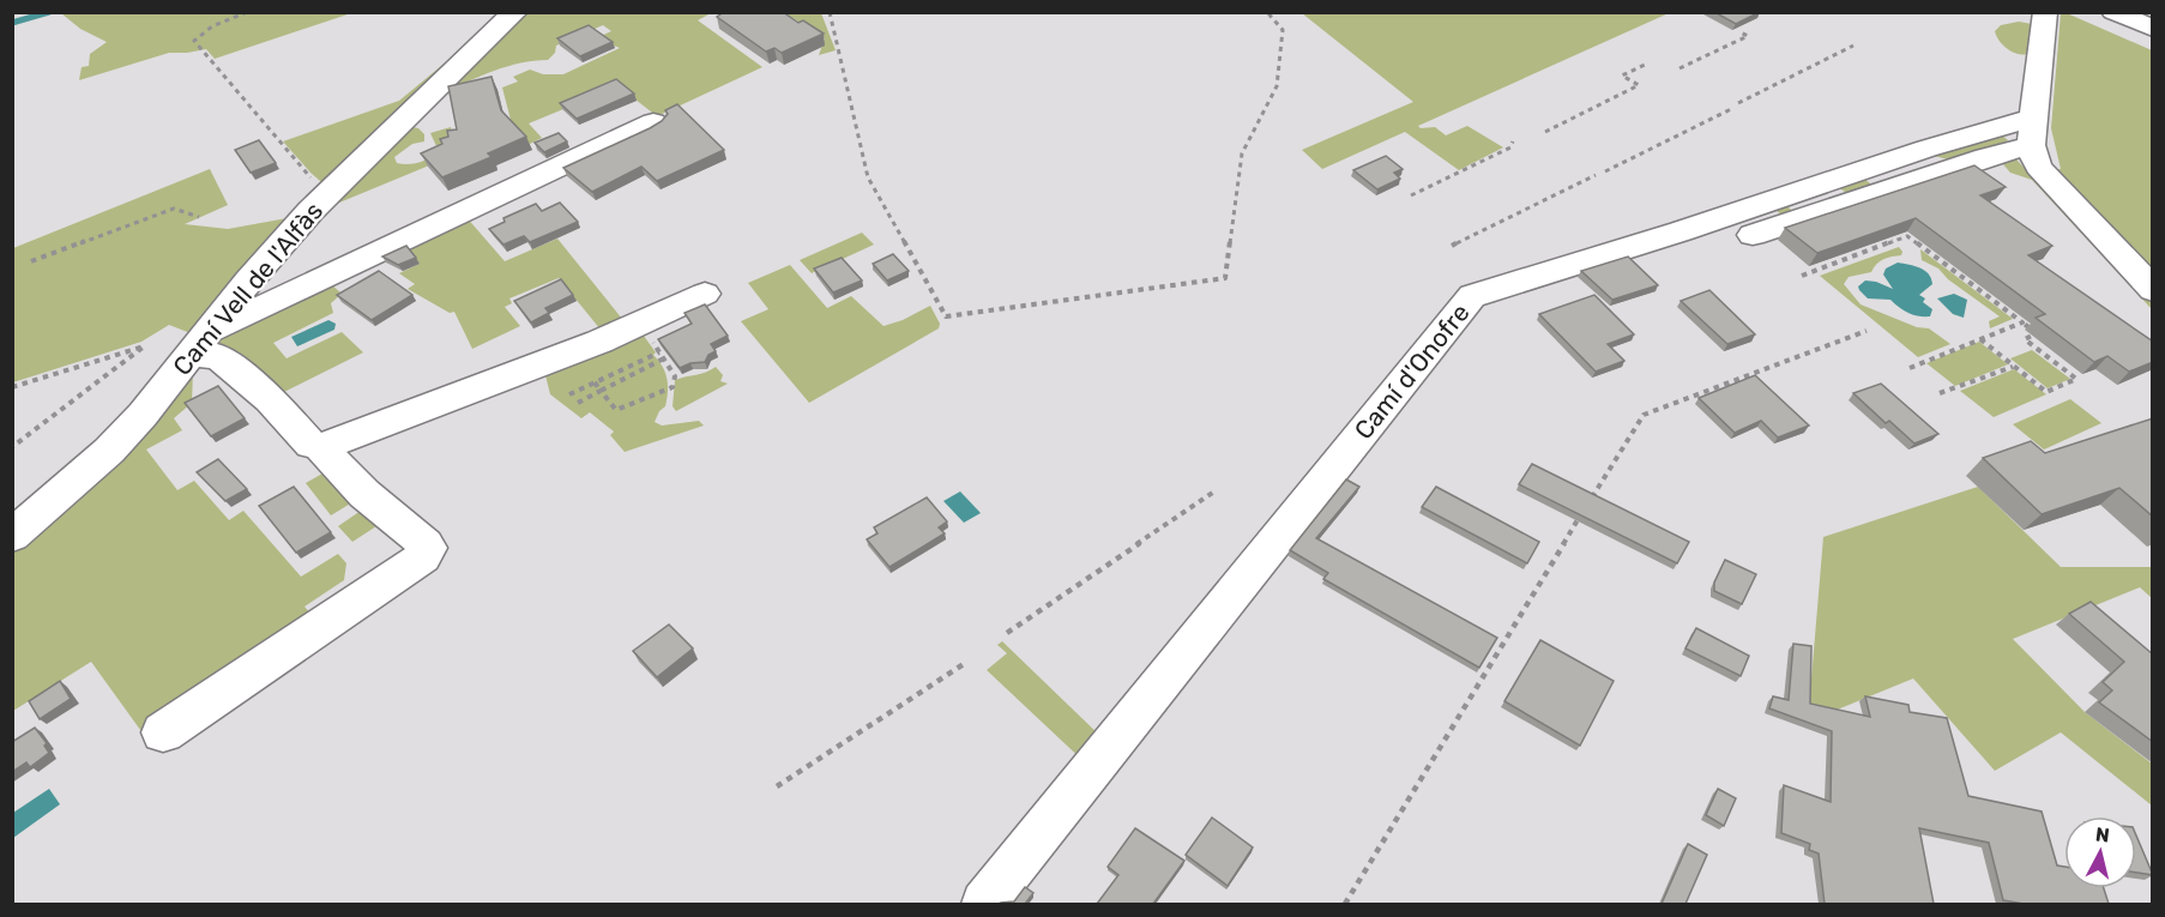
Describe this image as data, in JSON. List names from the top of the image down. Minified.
{"streets":{"street":["Camí Vell de l'Alfàs","Camí d'Onofre"]},"north":"top"}
